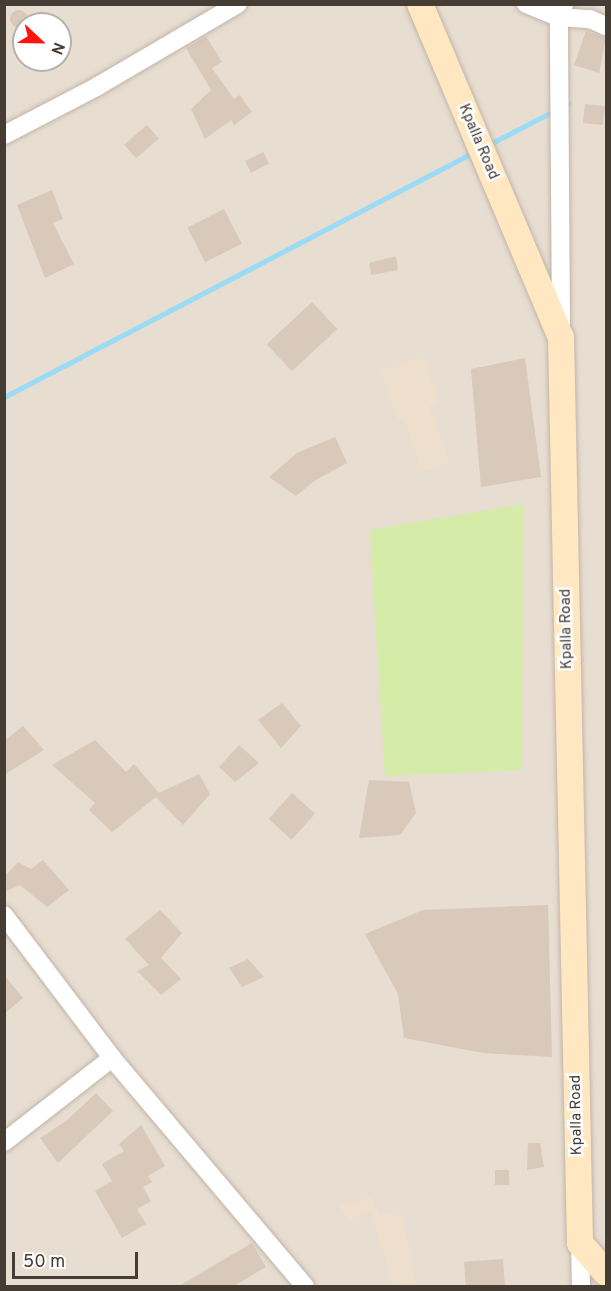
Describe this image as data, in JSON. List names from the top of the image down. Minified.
{"streets":{"street":["Kpalla Road"]},"scale_bar":"50 m","north":"right"}
